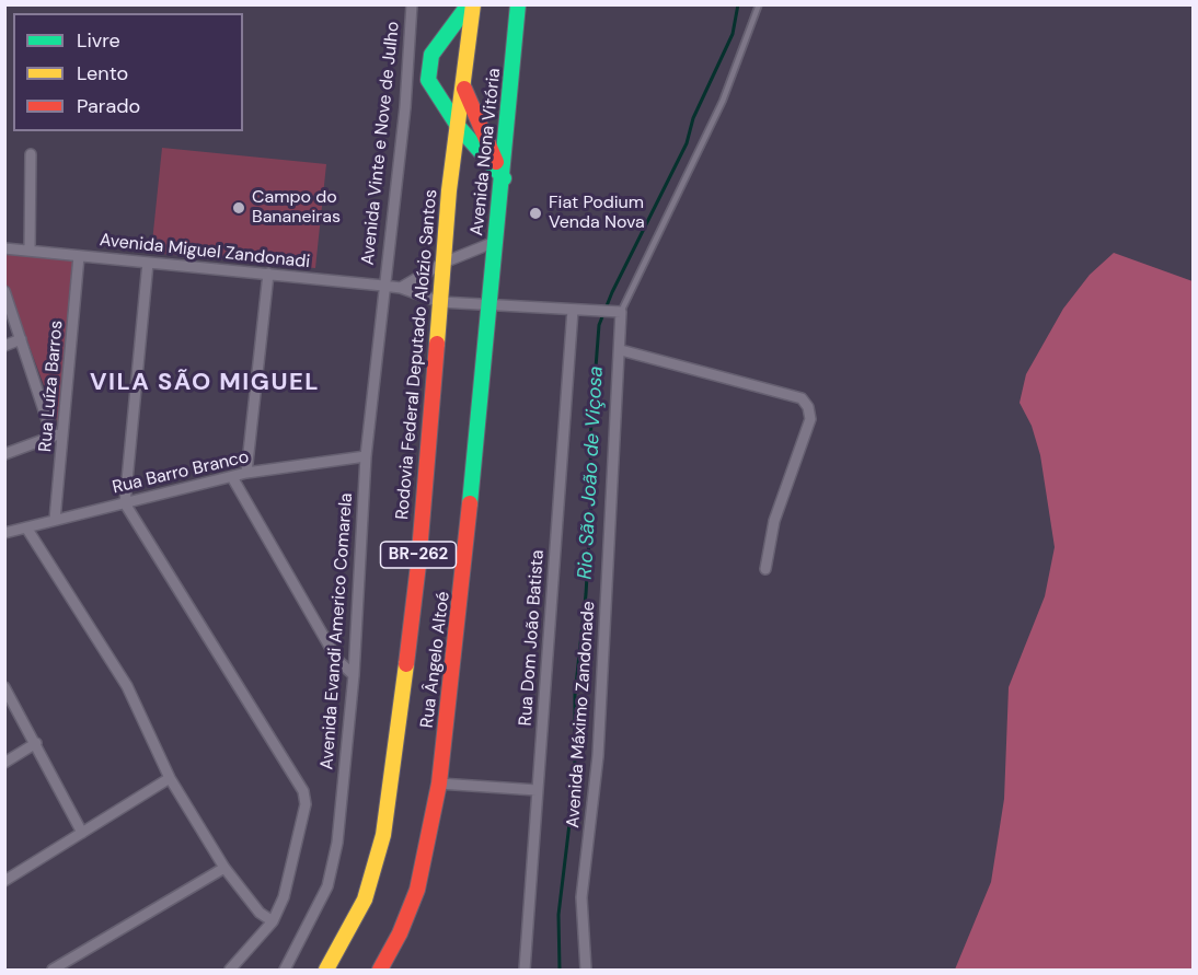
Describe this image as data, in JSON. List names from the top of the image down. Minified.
{"streets":{"main road":["Avenida Nona Vitória","Rodovia Federal Deputado Aloízio Santos","BR-262","Rua Ângelo Altoé"],"street":["Avenida Vinte e Nove de Julho","Avenida Miguel Zandonadi","Rua Luíza Barros","Rua Barro Branco","Avenida Evandi Americo Comarela","Rua Dom João Batista","Avenida Máximo Zandonade"]},"crossings":[["Avenida Vinte e Nove de Julho","Avenida Miguel Zandonadi"],["Avenida Vinte e Nove de Julho","Avenida Evandi Americo Comarela"],["Avenida Nona Vitória","Avenida Miguel Zandonadi"],["Avenida Nona Vitória","Rua Ângelo Altoé"],["Avenida Miguel Zandonadi","Rodovia Federal Deputado Aloízio Santos"],["Avenida Miguel Zandonadi","Rua Luíza Barros"],["Avenida Miguel Zandonadi","Avenida Evandi Americo Comarela"],["Avenida Miguel Zandonadi","Rua Dom João Batista"],["Avenida Miguel Zandonadi","Rua Ângelo Altoé"],["Rua Luíza Barros","Rua Barro Branco"],["Rua Barro Branco","Avenida Evandi Americo Comarela"]],"districts":["VILA SÃO MIGUEL"],"water":["Rio São João de Viçosa"],"places":["Campo do Bananeiras","Fiat Podium Venda Nova"],"legend":["Livre","Lento","Parado"]}
